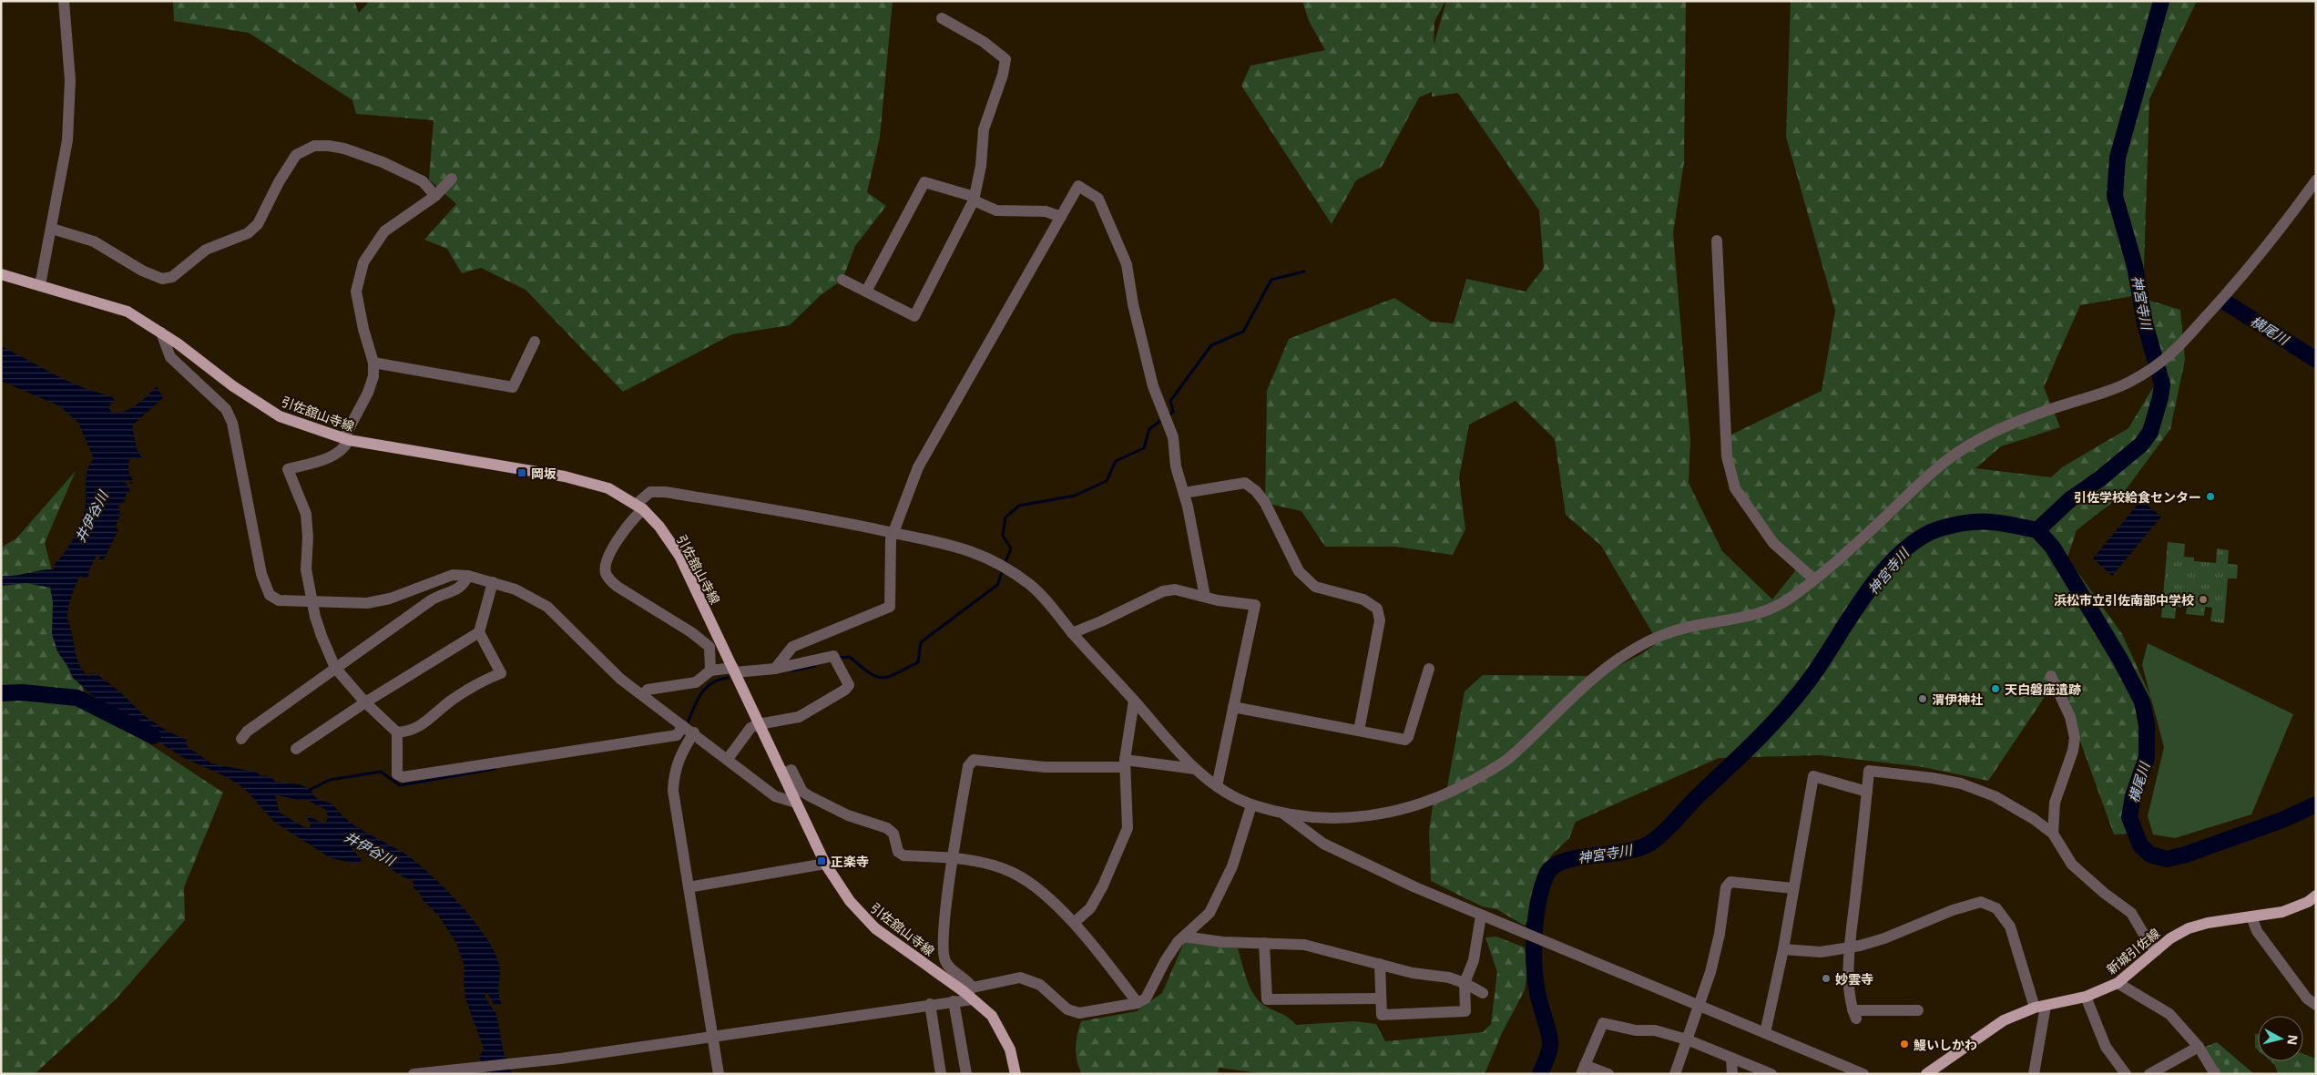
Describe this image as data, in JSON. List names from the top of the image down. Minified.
{"streets":{"main road":["引佐舘山寺線","新城引佐線"]},"water":["神宮寺川","横尾川","井伊谷川"],"places":{"transit":["岡坂","正楽寺"],"other":["引佐学校給食センター","浜松市立引佐南部中学校","天白磐座遺跡","渭伊神社","妙雲寺","鰻いしかわ"]},"north":"right"}
